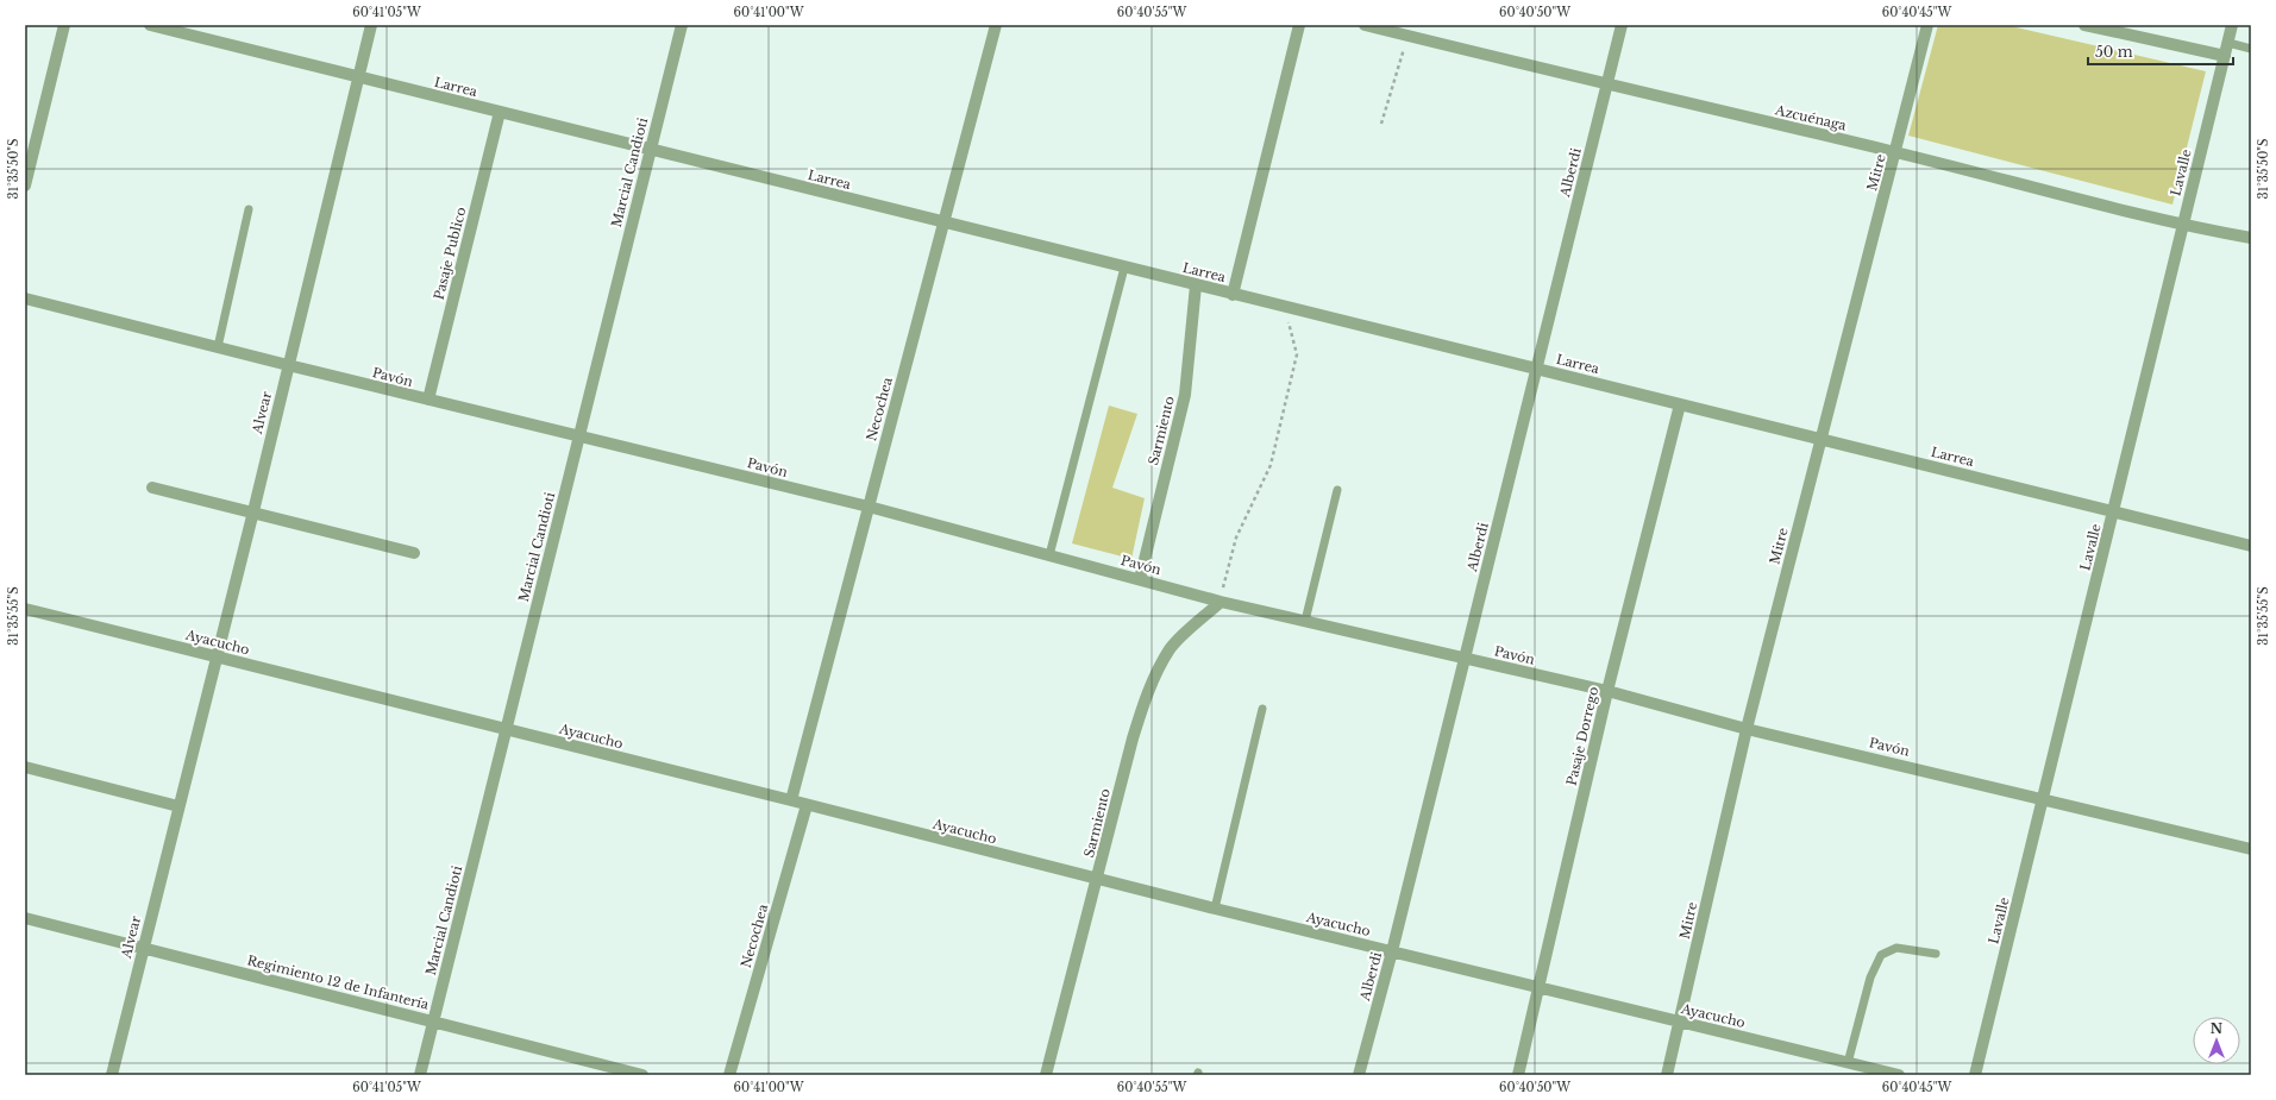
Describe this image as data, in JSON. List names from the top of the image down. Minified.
{"streets":{"street":["Larrea","Azcuénaga","Marcial Candioti","Alberdi","Mitre","Lavalle","Pasaje Publico","Pavón","Necochea","Alvear","Sarmiento","Ayacucho","Pasaje Dorrego","Regimiento 12 de Infantería"]},"crossings":[["Larrea","Marcial Candioti"],["Larrea","Alberdi"],["Larrea","Mitre"],["Larrea","Lavalle"],["Larrea","Pasaje Publico"],["Larrea","Necochea"],["Larrea","Alvear"],["Larrea","Sarmiento"],["Larrea","Pasaje Dorrego"],["Azcuénaga","Alberdi"],["Azcuénaga","Mitre"],["Azcuénaga","Lavalle"],["Marcial Candioti","Pavón"],["Marcial Candioti","Ayacucho"],["Marcial Candioti","Regimiento 12 de Infantería"],["Alberdi","Pavón"],["Alberdi","Ayacucho"],["Mitre","Pavón"],["Mitre","Ayacucho"],["Lavalle","Pavón"],["Pasaje Publico","Pavón"],["Pavón","Necochea"],["Pavón","Alvear"],["Pavón","Sarmiento"],["Pavón","Pasaje Dorrego"],["Necochea","Ayacucho"],["Alvear","Ayacucho"],["Alvear","Regimiento 12 de Infantería"],["Sarmiento","Ayacucho"],["Ayacucho","Pasaje Dorrego"]],"scale_bar":"50 m","north":"top","coordinates":["60°41'05\"W","60°41'00\"W","60°40'55\"W","60°40'50\"W","60°40'45\"W","31°35'50\"S","31°35'55\"S"]}
